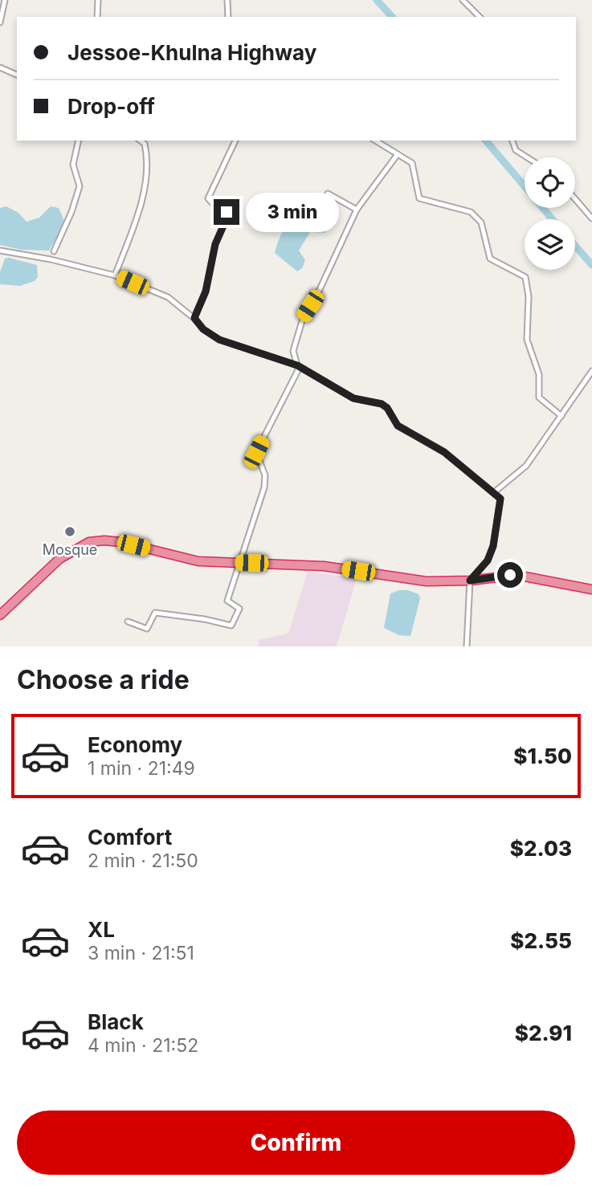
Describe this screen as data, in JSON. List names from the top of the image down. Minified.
{"places":["Mosque"],"page":{"banner":["Jessoe-Khulna Highway","Drop-off"],"bubble":"3 min","heading":"Choose a ride","list":[{"name":"Economy","note":"1 min · 21:49","value":"$1.50"},{"name":"Comfort","note":"2 min · 21:50","value":"$2.03"},{"name":"XL","note":"3 min · 21:51","value":"$2.55"},{"name":"Black","note":"4 min · 21:52","value":"$2.91"}],"buttons":"Confirm"}}
